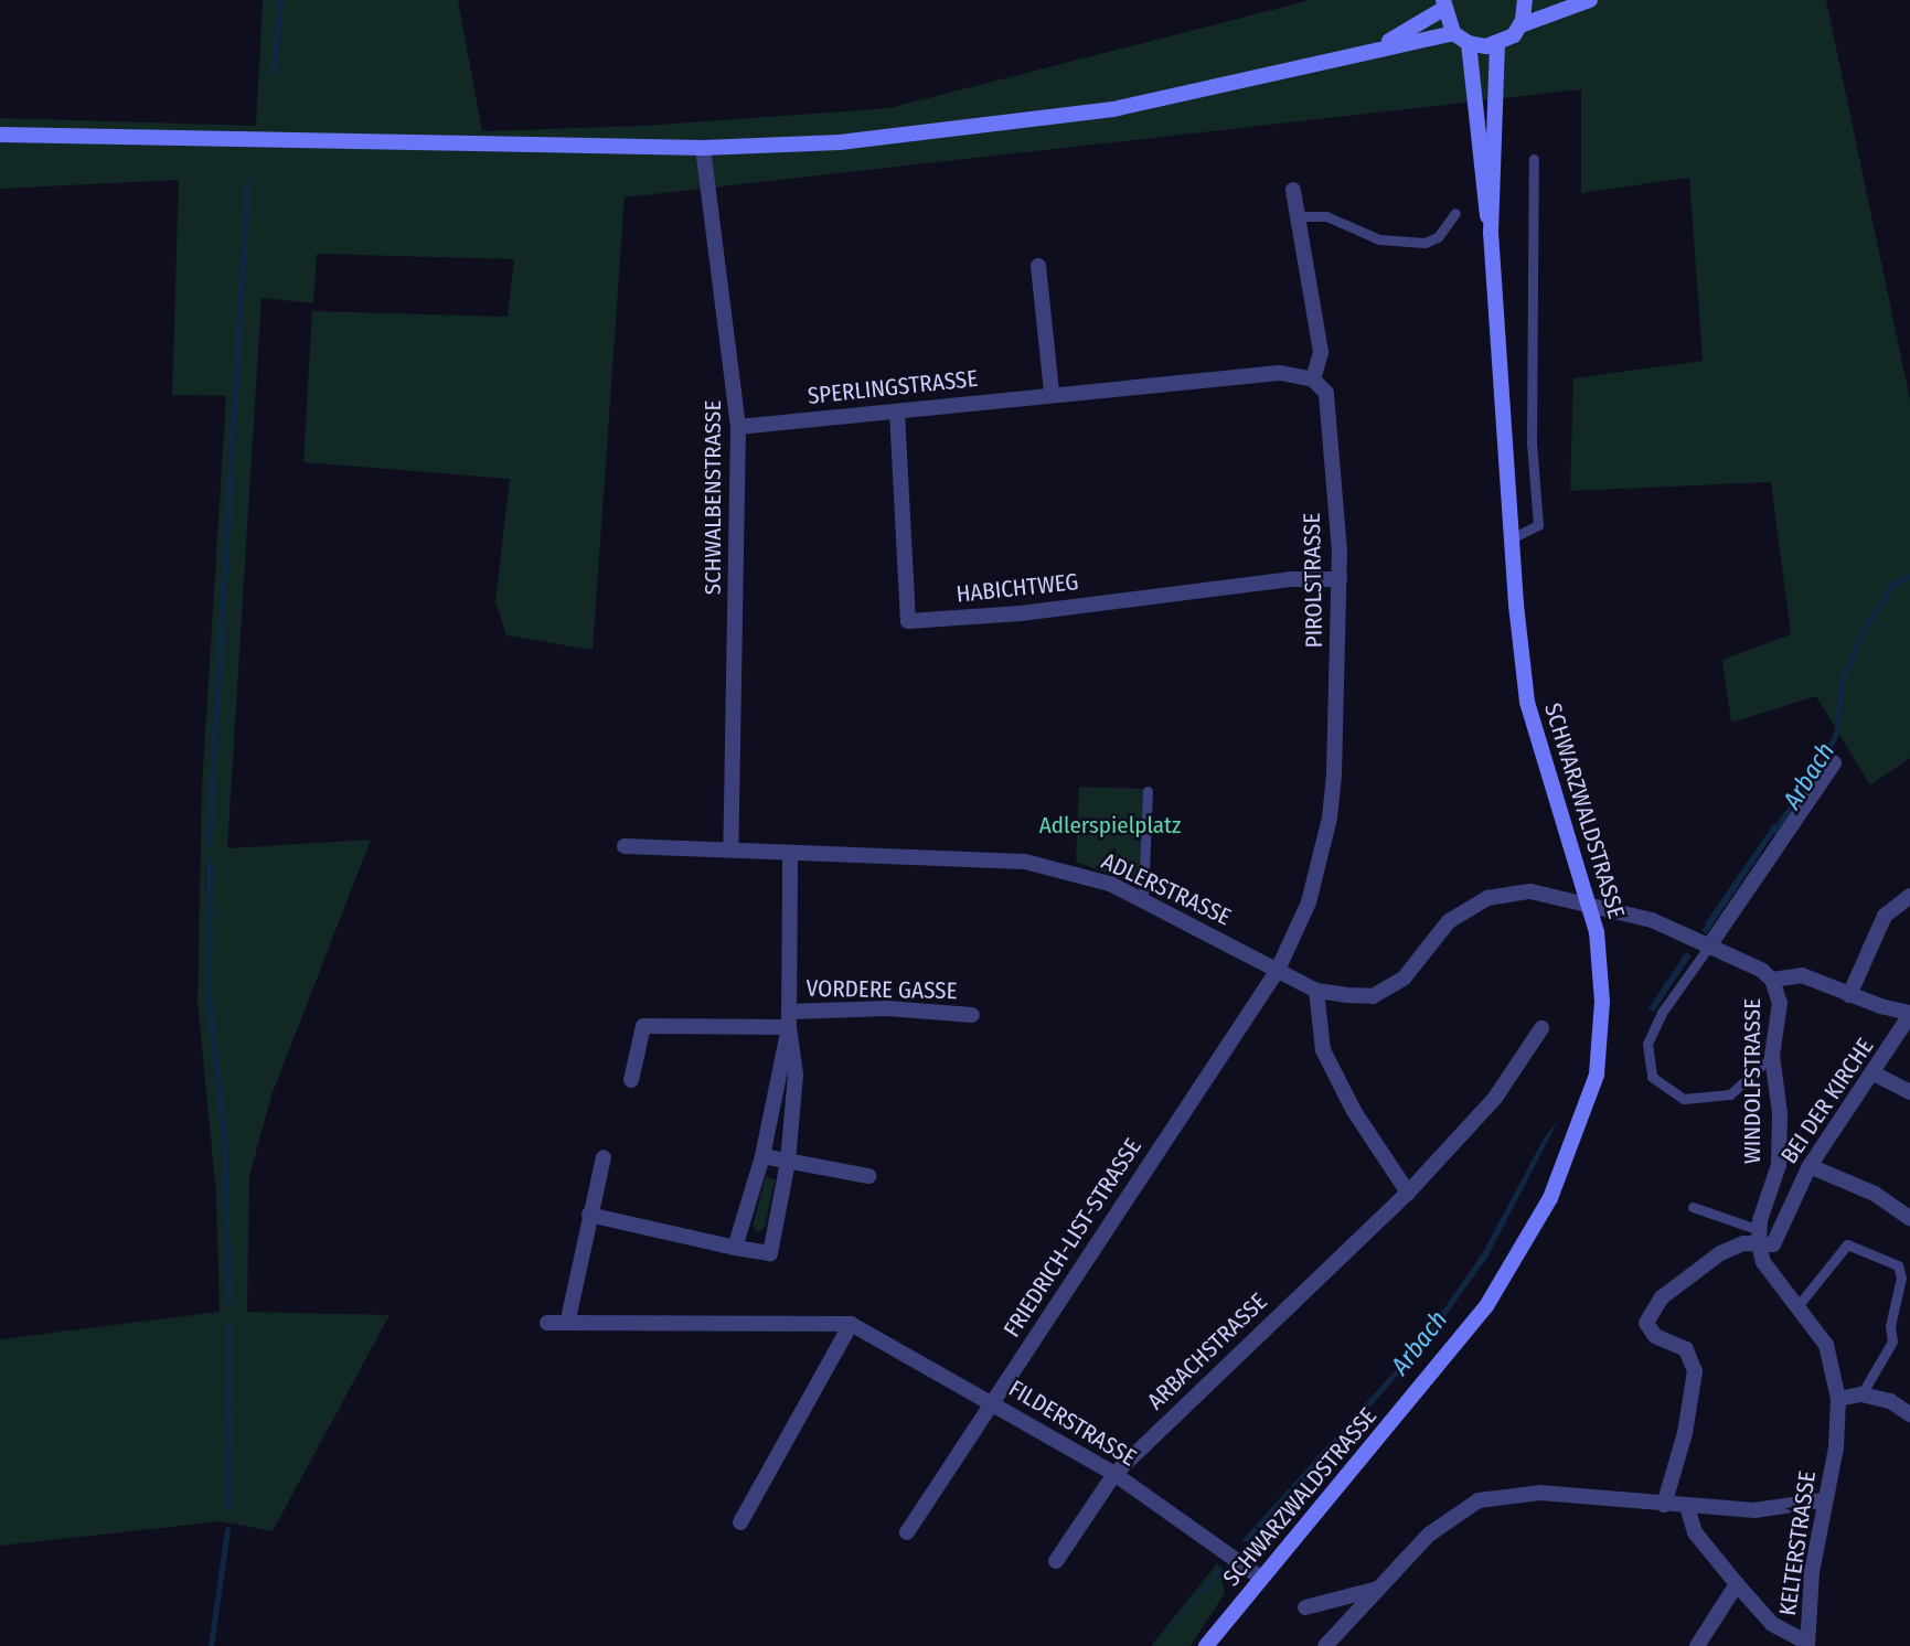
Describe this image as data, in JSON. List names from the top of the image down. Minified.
{"streets":{"street":["SPERLINGSTRASSE","SCHWALBENSTRASSE","PIROLSTRASSE","HABICHTWEG","SCHWARZWALDSTRASSE","ADLERSTRASSE","VORDERE GASSE","WINDOLFSTRASSE","BEI DER KIRCHE","FRIEDRICH-LIST-STRASSE","ARBACHSTRASSE","FILDERSTRASSE","KELTERSTRASSE"]},"crossings":[["SPERLINGSTRASSE","SCHWALBENSTRASSE"],["SPERLINGSTRASSE","PIROLSTRASSE"],["SPERLINGSTRASSE","HABICHTWEG"],["SCHWALBENSTRASSE","ADLERSTRASSE"],["PIROLSTRASSE","HABICHTWEG"],["PIROLSTRASSE","ADLERSTRASSE"],["PIROLSTRASSE","FRIEDRICH-LIST-STRASSE"],["SCHWARZWALDSTRASSE","ADLERSTRASSE"],["SCHWARZWALDSTRASSE","WINDOLFSTRASSE"],["SCHWARZWALDSTRASSE","FILDERSTRASSE"],["ADLERSTRASSE","VORDERE GASSE"],["ADLERSTRASSE","WINDOLFSTRASSE"],["ADLERSTRASSE","FRIEDRICH-LIST-STRASSE"],["WINDOLFSTRASSE","BEI DER KIRCHE"],["FRIEDRICH-LIST-STRASSE","FILDERSTRASSE"],["ARBACHSTRASSE","FILDERSTRASSE"]],"water":["Arbach"],"parks":["Adlerspielplatz"]}
